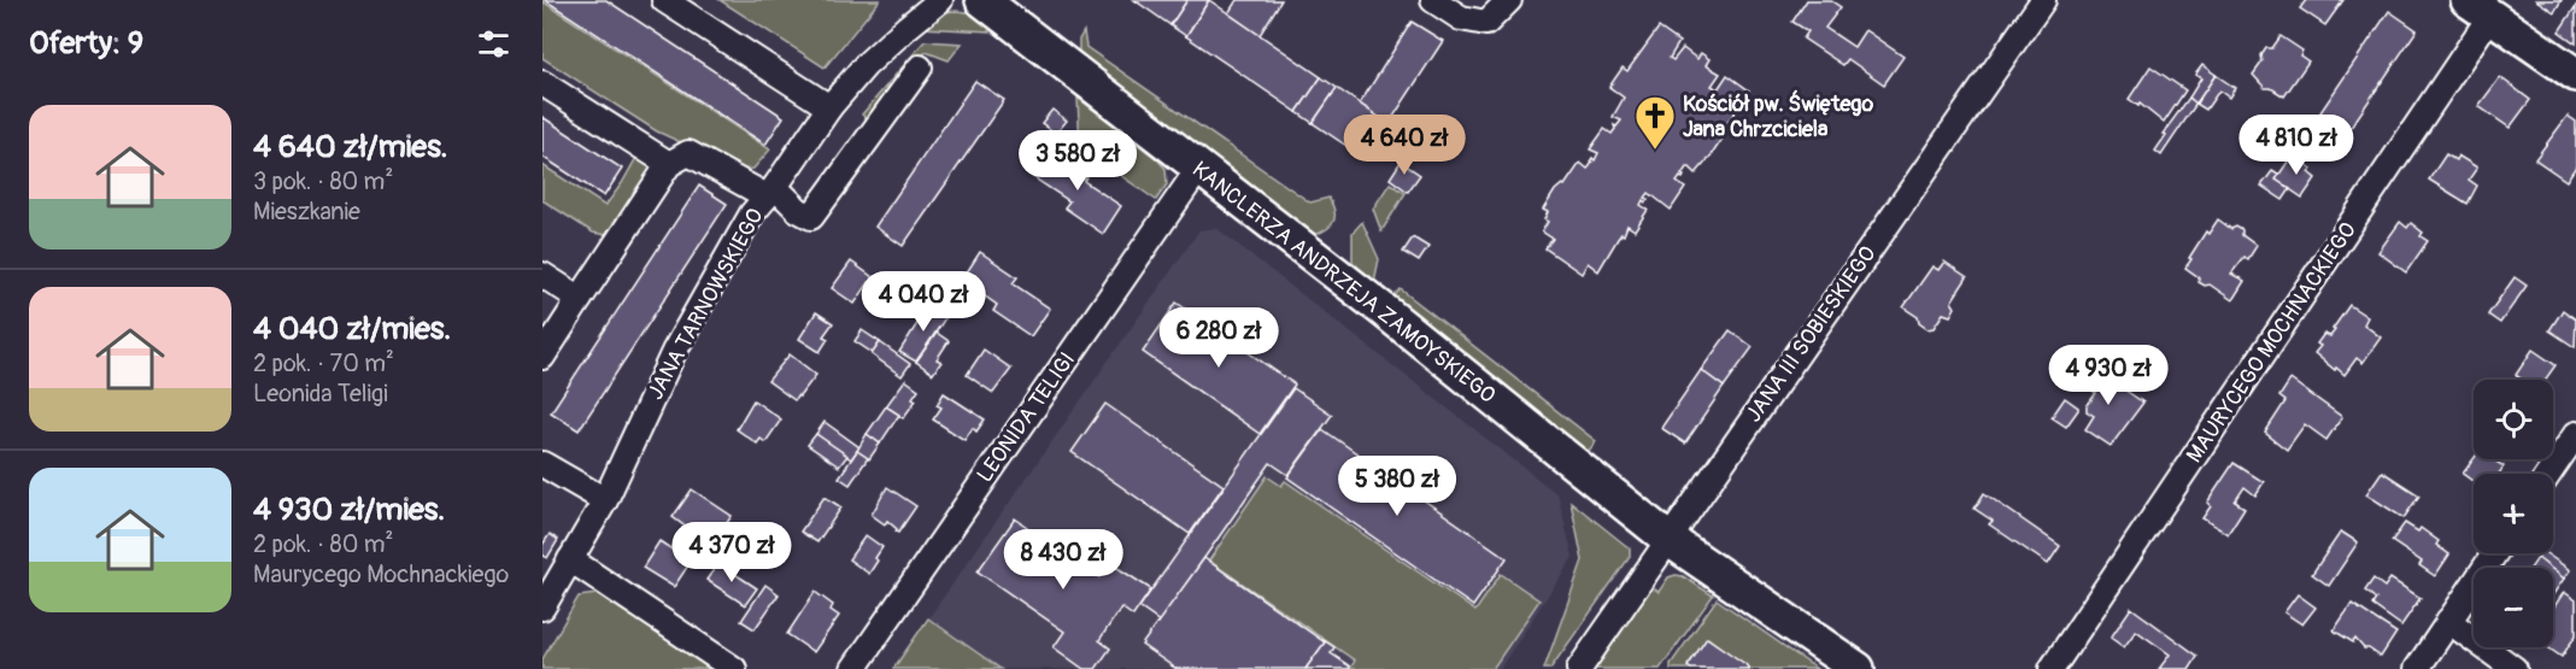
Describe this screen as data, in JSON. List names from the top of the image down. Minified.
{"streets":{"street":["KANCLERZA ANDRZEJA ZAMOYSKIEGO","JANA TARNOWSKIEGO","JANA III SOBIESKIEGO","MAURYCEGO MOCHNACKIEGO","LEONIDA TELIGI"]},"crossings":[["KANCLERZA ANDRZEJA ZAMOYSKIEGO","JANA III SOBIESKIEGO"],["KANCLERZA ANDRZEJA ZAMOYSKIEGO","LEONIDA TELIGI"]],"places":{"church":["Kościół pw. Świętego Jana Chrzciciela"]},"page":{"heading":"Oferty: 9","list":[{"name":"4 640 zł/mies.","note":"3 pok. · 80 m² · Mieszkanie"},{"name":"4 040 zł/mies.","note":"2 pok. · 70 m² · Leonida Teligi"},{"name":"4 930 zł/mies.","note":"2 pok. · 80 m² · Maurycego Mochnackiego"}],"price":["4 640 zł","4 810 zł","3 580 zł","4 040 zł","6 280 zł","4 930 zł","5 380 zł","4 370 zł","8 430 zł"],"map_buttons":["+","−"]}}
